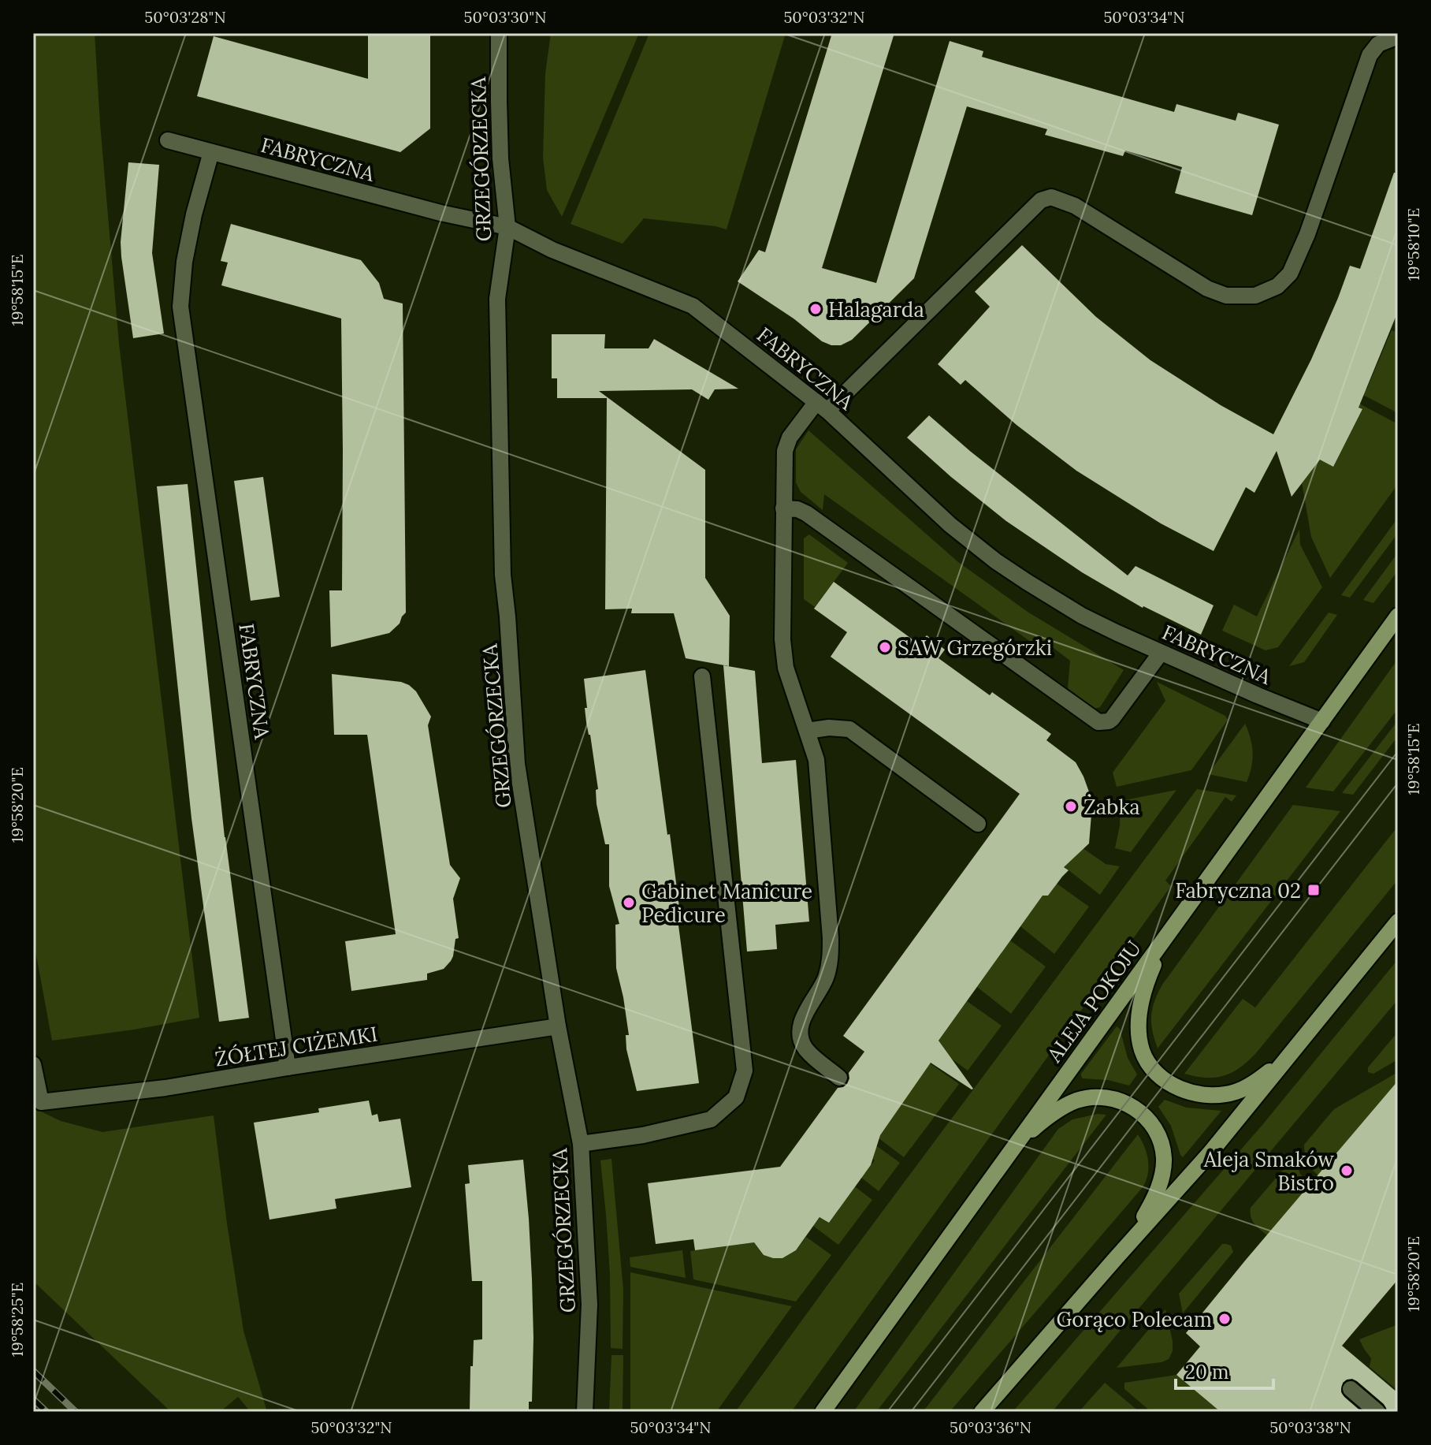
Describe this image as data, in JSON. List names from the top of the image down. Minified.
{"streets":{"main road":["ALEJA POKOJU"],"street":["FABRYCZNA","GRZEGÓRZECKA","ŻÓŁTEJ CIŻEMKI"]},"crossings":[["FABRYCZNA","GRZEGÓRZECKA"],["FABRYCZNA","ALEJA POKOJU"],["FABRYCZNA","ŻÓŁTEJ CIŻEMKI"],["GRZEGÓRZECKA","ŻÓŁTEJ CIŻEMKI"]],"places":{"other":["Halagarda","SAW Grzegórzki","Żabka","Gabinet Manicure Pedicure","Aleja Smaków Bistro","Gorąco Polecam"],"transit":["Fabryczna 02"]},"scale_bar":"20 m","coordinates":["50°03'28\"N","50°03'30\"N","50°03'32\"N","50°03'34\"N","19°58'10\"E","19°58'15\"E","19°58'20\"E","19°58'25\"E","50°03'36\"N","50°03'38\"N"]}
